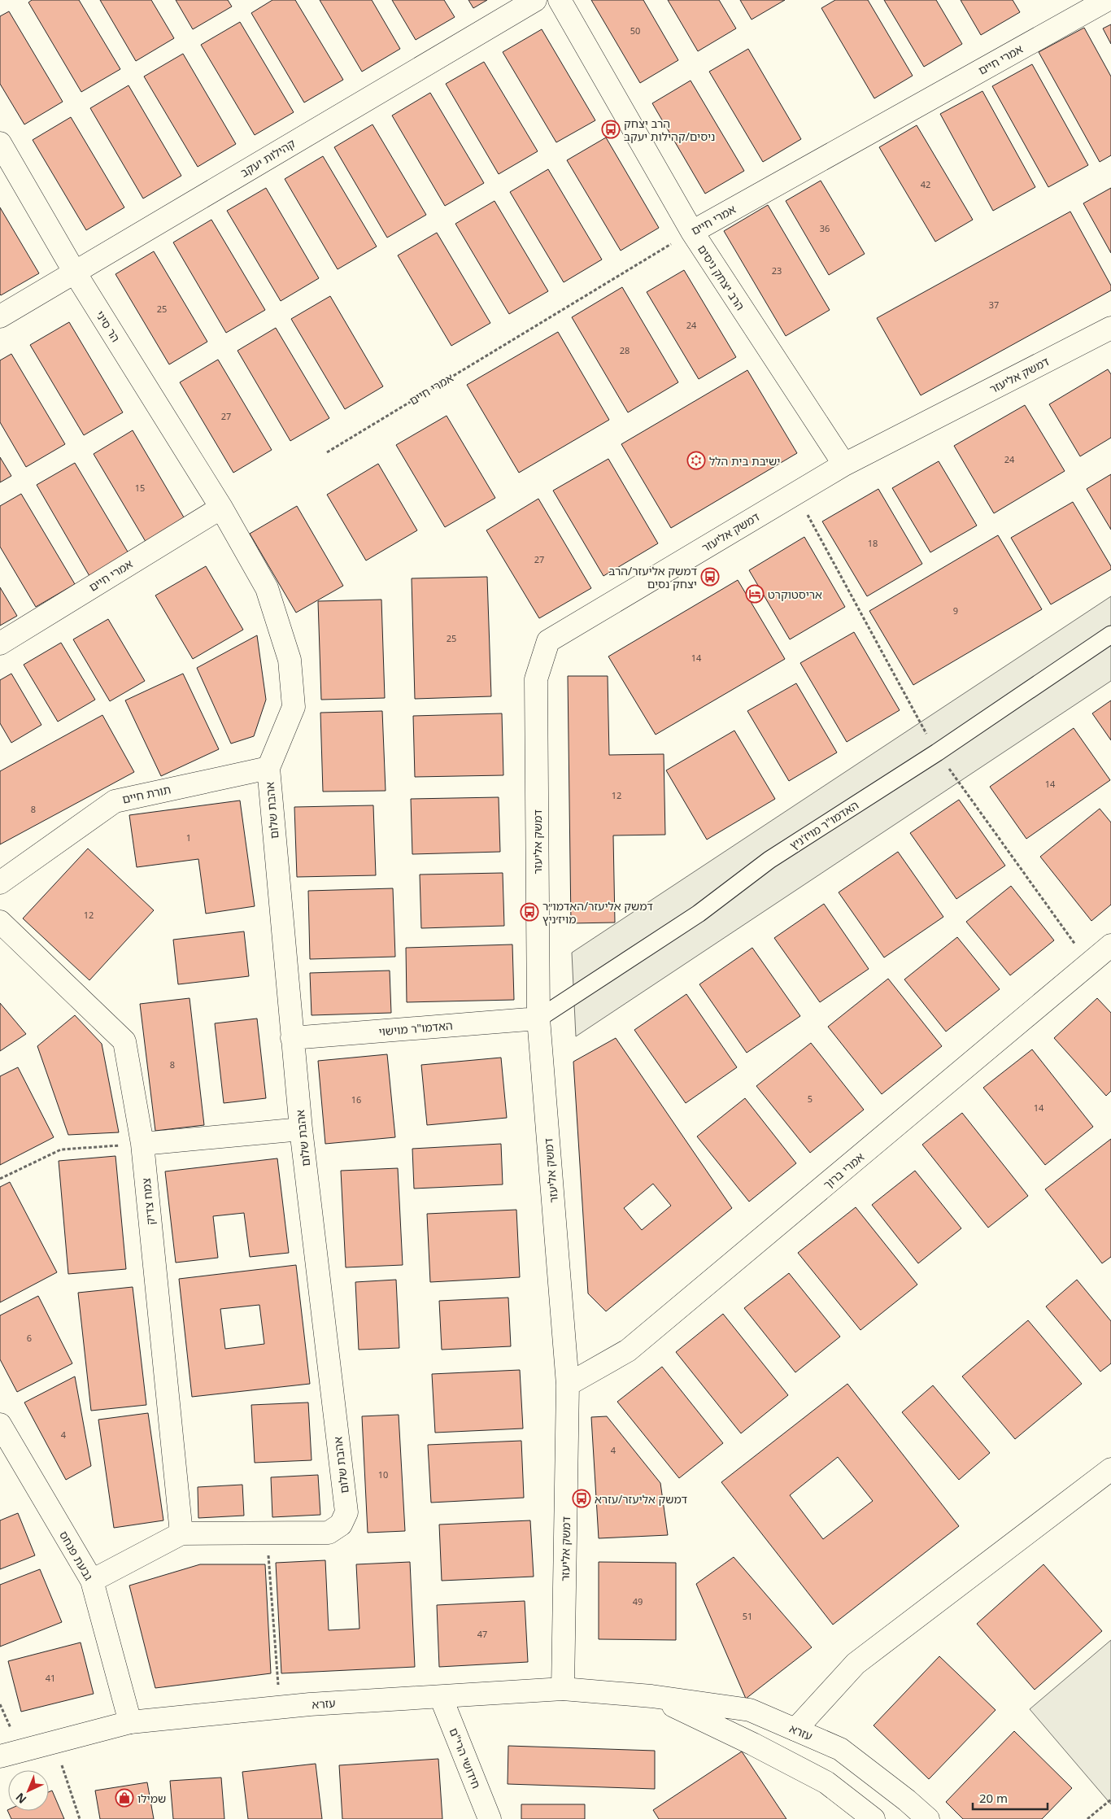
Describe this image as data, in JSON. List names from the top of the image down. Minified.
{"streets":{"street":["אמרי חיים","קהילות יעקב","הרב יצחק ניסים","הר סיני","דמשק אליעזר","תורת חיים","אהבת שלום","האדמו\"ר מויז'ניץ","האדמו\"ר מוישוי","אמרי ברוך","צמח צדיק","גבעת פנחס","עזרא","חידושי הרי\"ם"]},"crossings":[["אמרי חיים","הרב יצחק ניסים"],["אמרי חיים","הר סיני"],["אמרי חיים","אהבת שלום"],["קהילות יעקב","הר סיני"],["הרב יצחק ניסים","דמשק אליעזר"],["הר סיני","אהבת שלום"],["דמשק אליעזר","האדמו\"ר מויז'ניץ"],["דמשק אליעזר","האדמו\"ר מוישוי"],["דמשק אליעזר","אמרי ברוך"],["דמשק אליעזר","עזרא"],["תורת חיים","אהבת שלום"],["אהבת שלום","האדמו\"ר מוישוי"],["אהבת שלום","צמח צדיק"],["אהבת שלום","גבעת פנחס"],["האדמו\"ר מויז'ניץ","האדמו\"ר מוישוי"],["גבעת פנחס","עזרא"],["עזרא","חידושי הרי\"ם"]],"places":{"bus stop":["הרב יצחק ניסים/קהילות יעקב","דמשק אליעזר/הרב יצחק נסים","דמשק אליעזר/האדמו״ר מויז׳ניץ","דמשק אליעזר/עזרא"],"synagogue":["ישיבת בית הלל"],"hotel":["אריסטוקרט"],"shop":["שמילו"]},"house_numbers":["50","42","36","23","37","25","24","28","27","24","15","18","27","9","25","14","14","12","8","1","12","8","5","16","14","6","4","4","10","49","51","47","41"],"scale_bar":"20 m","north":"bottom left"}
